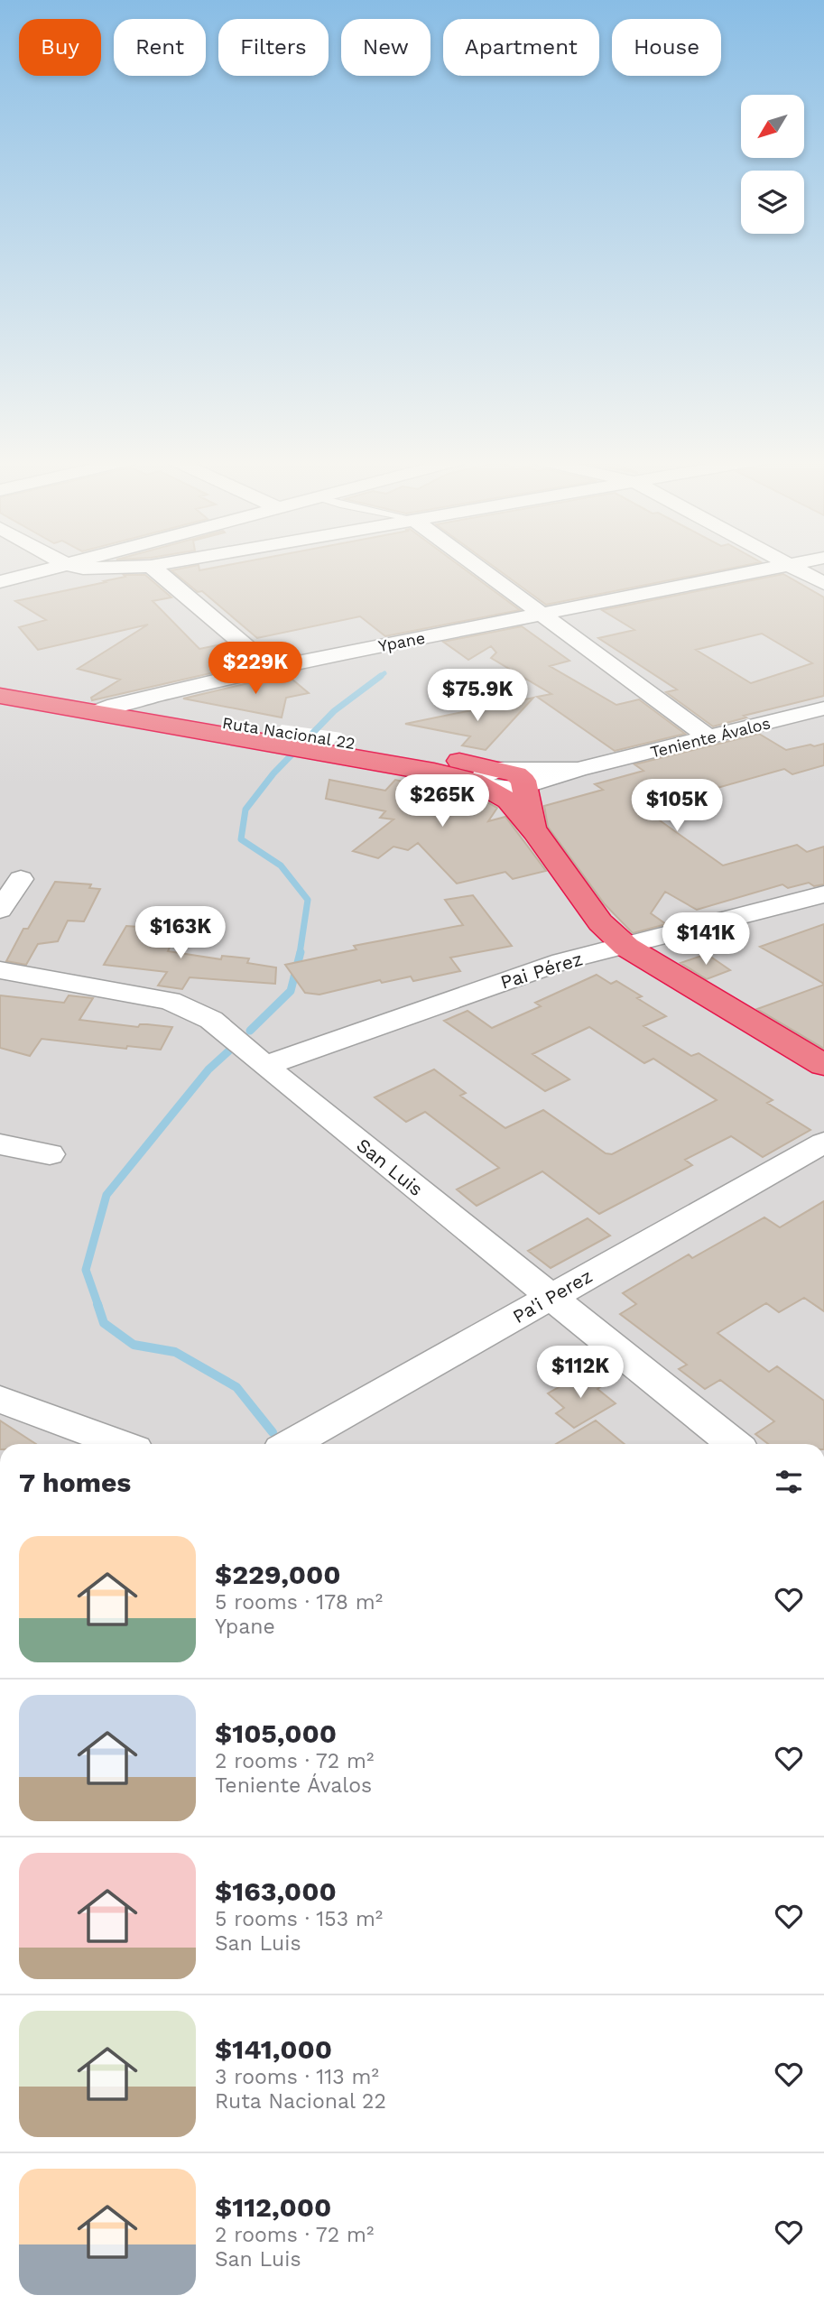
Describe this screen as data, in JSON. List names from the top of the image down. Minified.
{"streets":{"highway":["Ruta Nacional 22"],"street":["Ypane","Teniente Ávalos","Pai Pérez","San Luis","Pa'i Perez"]},"crossings":[["Ypane","Ruta Nacional 22"],["Ruta Nacional 22","Teniente Ávalos"],["Ruta Nacional 22","Pai Pérez"],["Pai Pérez","San Luis"],["San Luis","Pa'i Perez"]],"north":"bottom left","page":{"chip":["Buy","Rent","Filters","New","Apartment","House"],"price":["$229K","$75.9K","$265K","$105K","$163K","$141K","$112K"],"heading":"7 homes","list":[{"name":"$229,000","note":"5 rooms · 178 m² · Ypane"},{"name":"$105,000","note":"2 rooms · 72 m² · Teniente Ávalos"},{"name":"$163,000","note":"5 rooms · 153 m² · San Luis"},{"name":"$141,000","note":"3 rooms · 113 m² · Ruta Nacional 22"},{"name":"$112,000","note":"2 rooms · 72 m² · San Luis"}]}}
